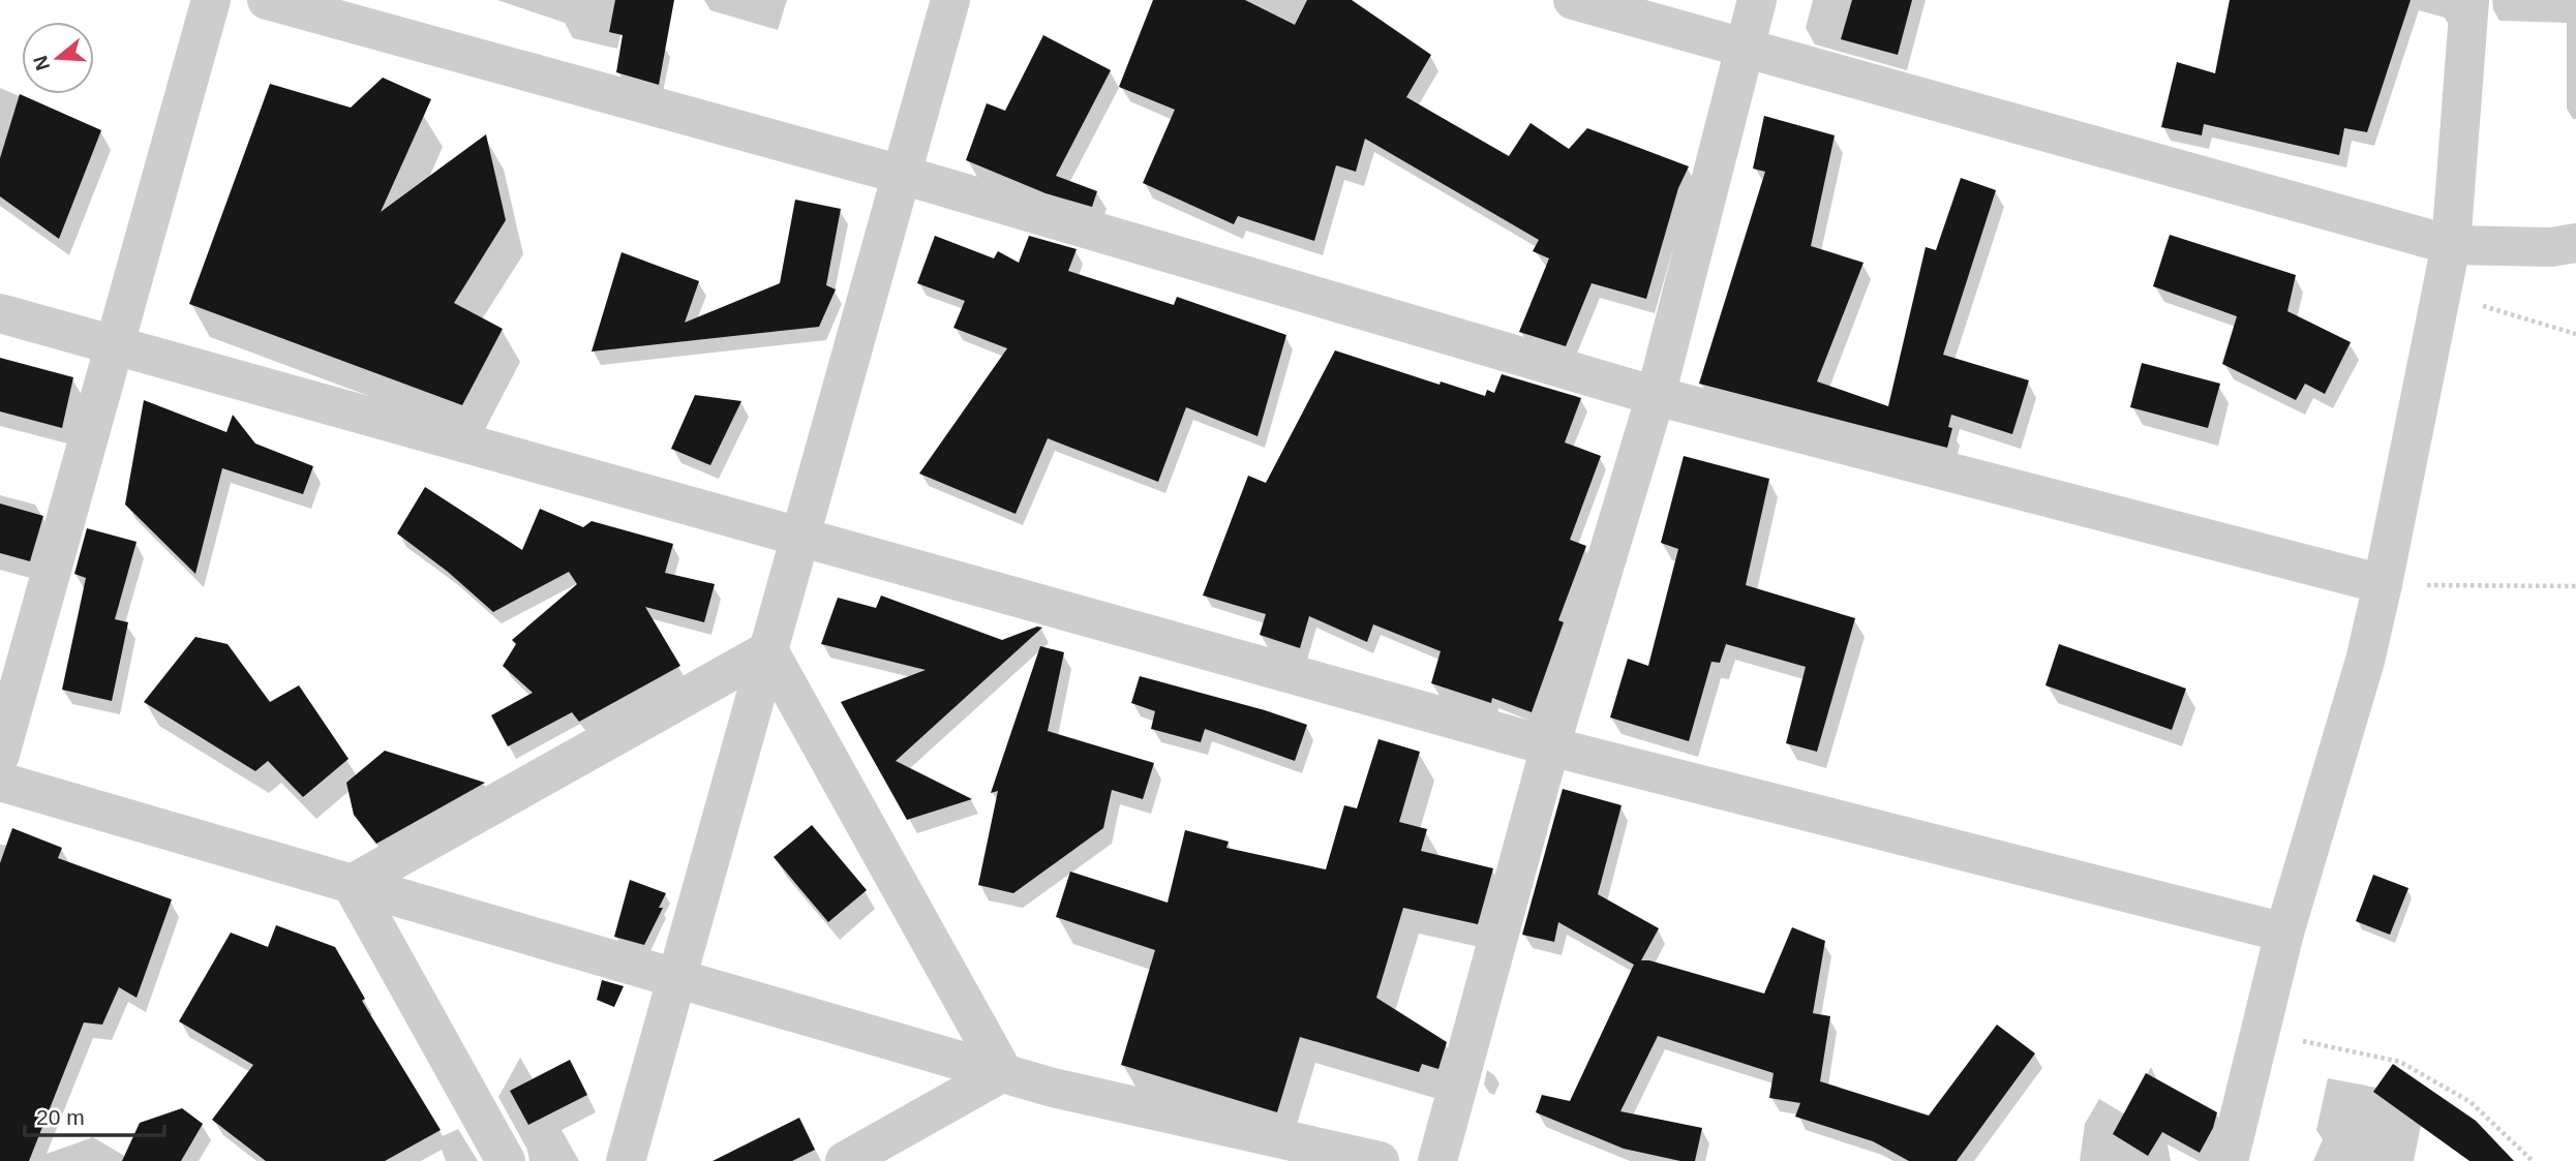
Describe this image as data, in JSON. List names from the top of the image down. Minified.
{"scale_bar":"20 m","north":"left"}
